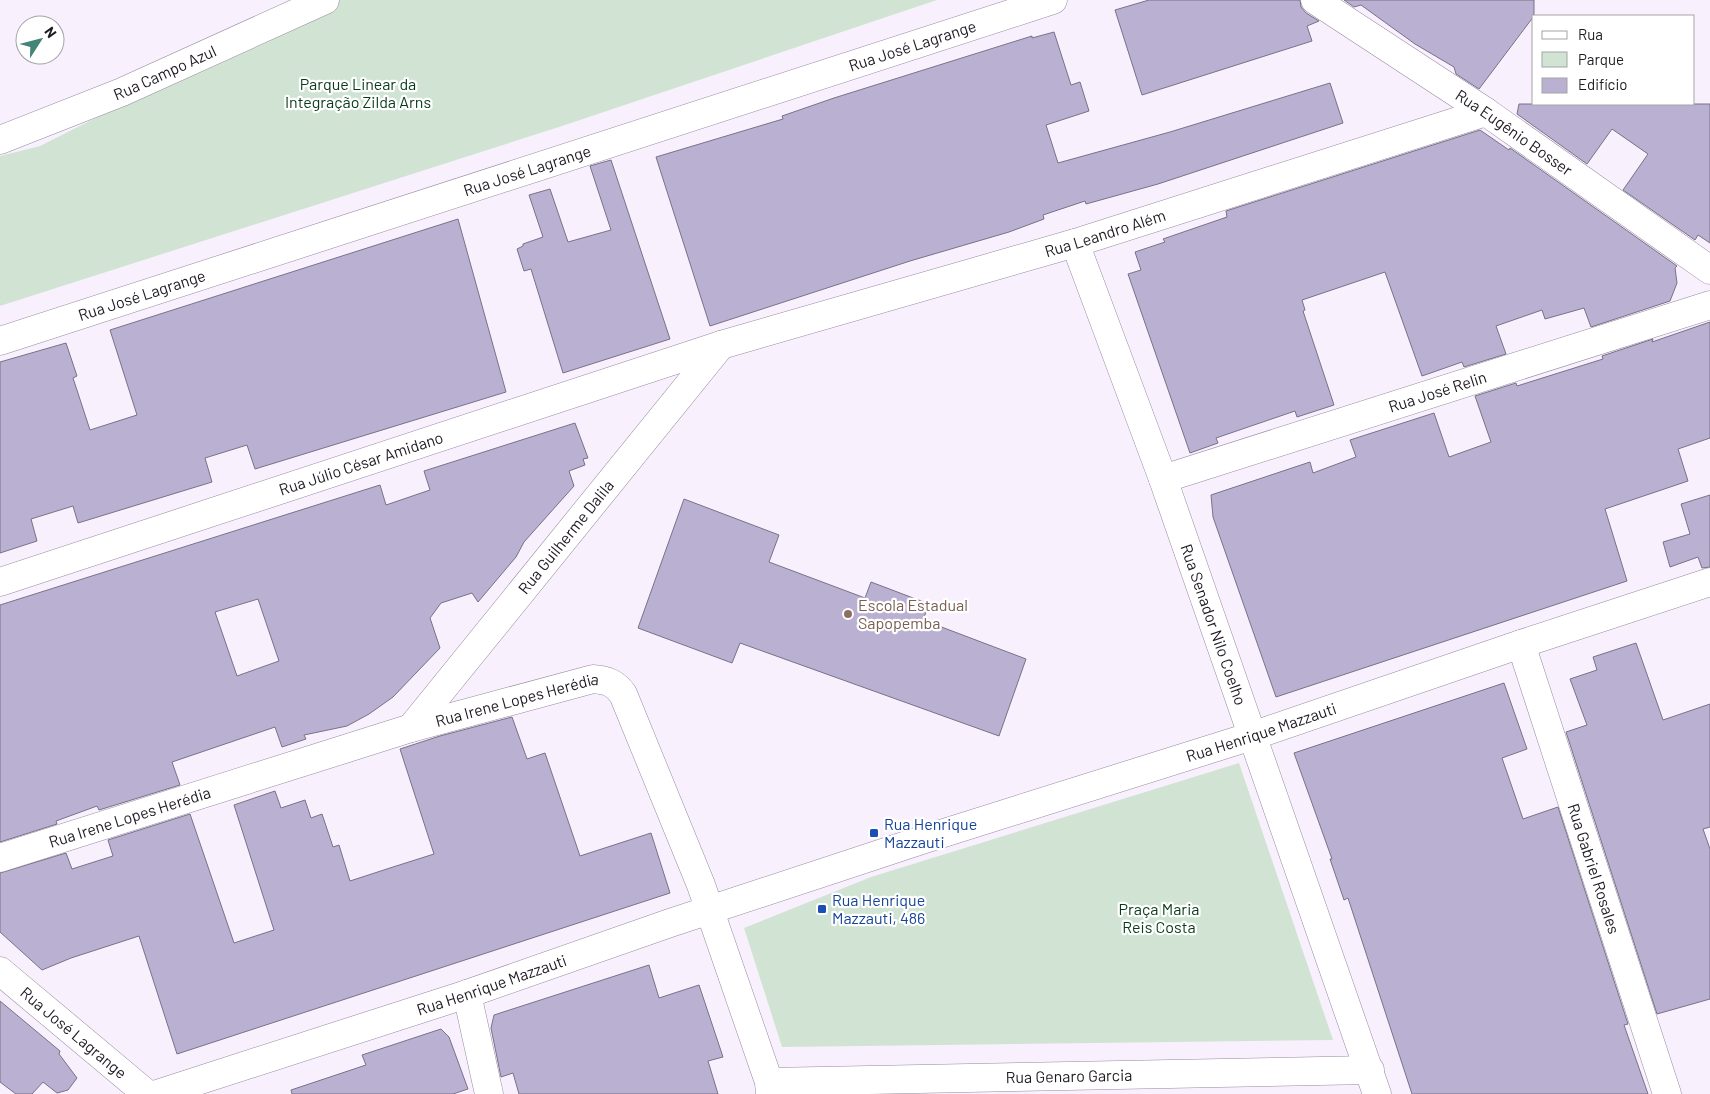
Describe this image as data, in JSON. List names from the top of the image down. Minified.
{"streets":{"street":["Rua José Lagrange","Rua Campo Azul","Rua Eugênio Bosser","Rua Leandro Além","Rua José Relin","Rua Júlio César Amidano","Rua Guilherme Dalila","Rua Senador Nilo Coelho","Rua Irene Lopes Herédia","Rua Henrique Mazzauti","Rua Gabriel Rosales","Rua Genaro Garcia"]},"crossings":[["Rua Eugênio Bosser","Rua Leandro Além"],["Rua Leandro Além","Rua Júlio César Amidano"],["Rua Leandro Além","Rua Guilherme Dalila"],["Rua Leandro Além","Rua Senador Nilo Coelho"],["Rua José Relin","Rua Senador Nilo Coelho"],["Rua Júlio César Amidano","Rua Guilherme Dalila"],["Rua Guilherme Dalila","Rua Irene Lopes Herédia"],["Rua Senador Nilo Coelho","Rua Henrique Mazzauti"],["Rua Senador Nilo Coelho","Rua Genaro Garcia"],["Rua Irene Lopes Herédia","Rua Henrique Mazzauti"],["Rua Irene Lopes Herédia","Rua Genaro Garcia"],["Rua Henrique Mazzauti","Rua Gabriel Rosales"]],"parks":["Parque Linear da Integração Zilda Arns","Praça Maria Reis Costa"],"places":{"other":["Escola Estadual Sapopemba"],"transit":["Rua Henrique Mazzauti","Rua Henrique Mazzauti, 486"]},"legend":["Rua","Parque","Edifício"],"north":"top right"}
